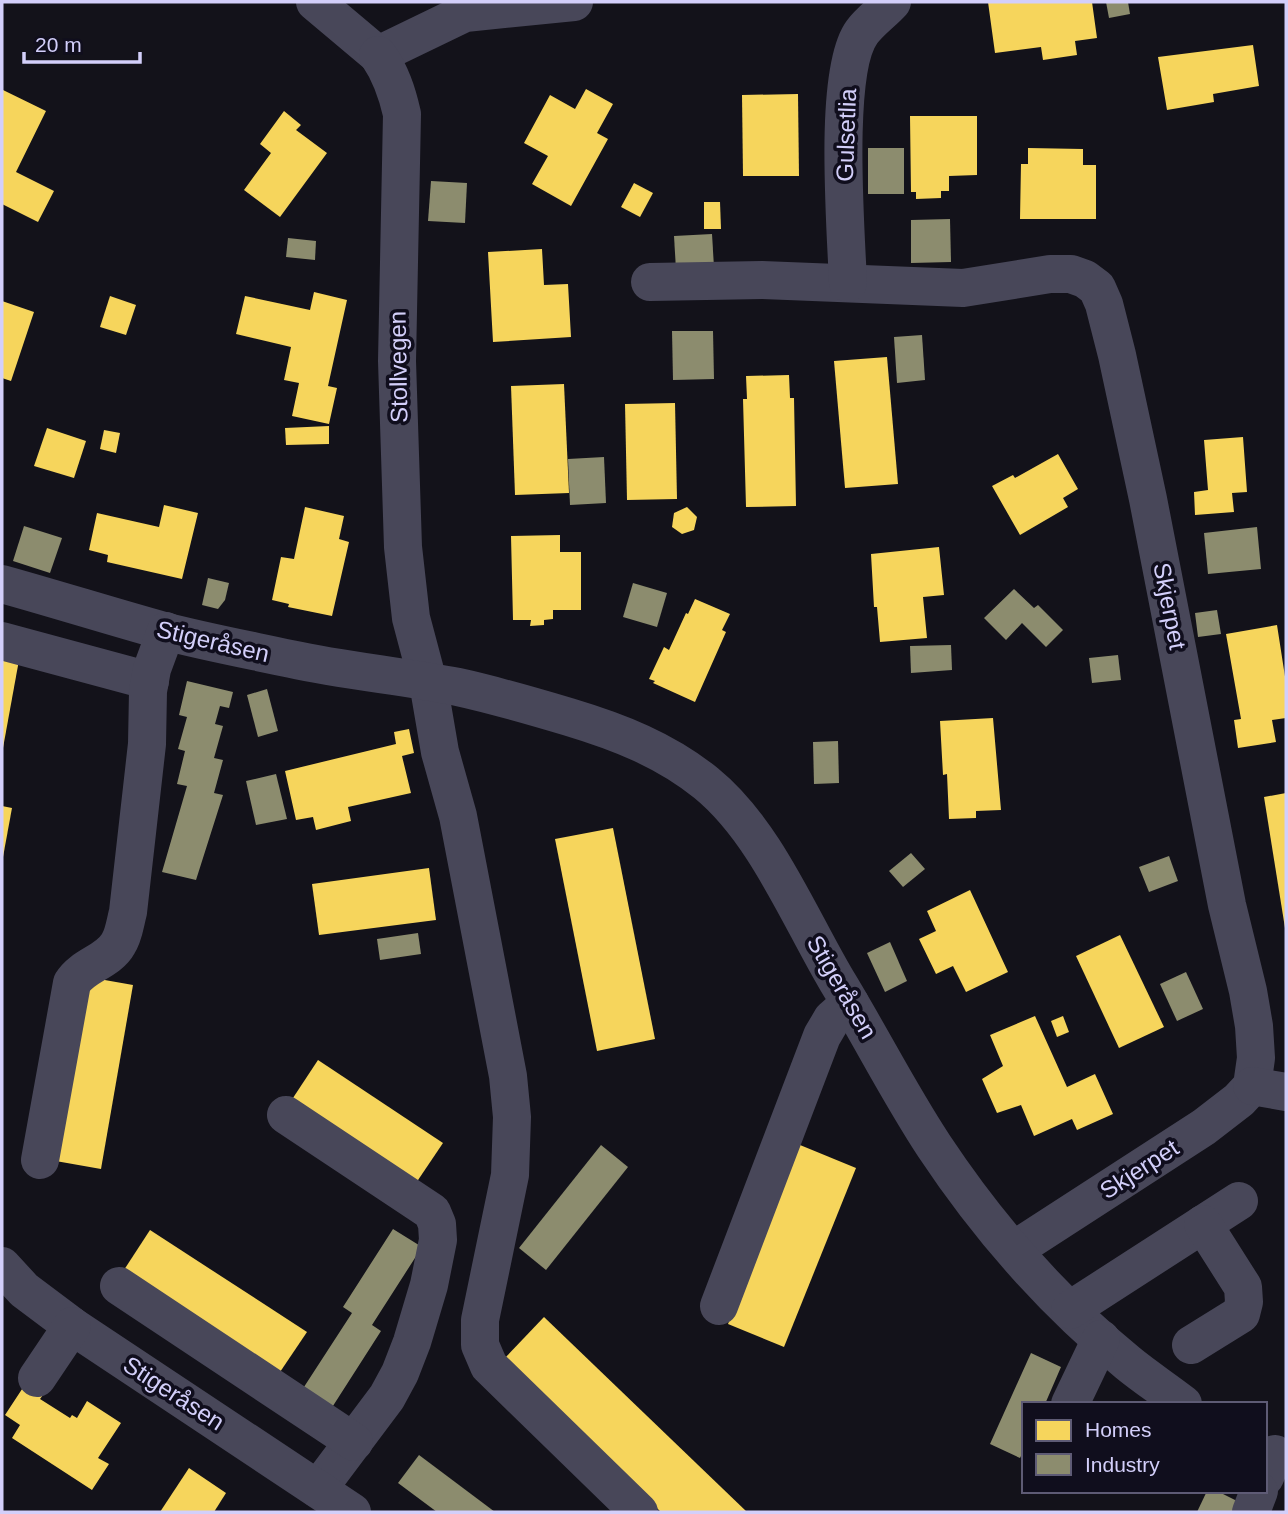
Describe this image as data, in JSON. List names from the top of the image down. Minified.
{"streets":{"street":["Gulsetlia","Stollvegen","Skjerpet","Stigeråsen"]},"crossings":[["Gulsetlia","Skjerpet"],["Stollvegen","Stigeråsen"],["Skjerpet","Stigeråsen"]],"legend":["Homes","Industry"],"scale_bar":"20 m"}
